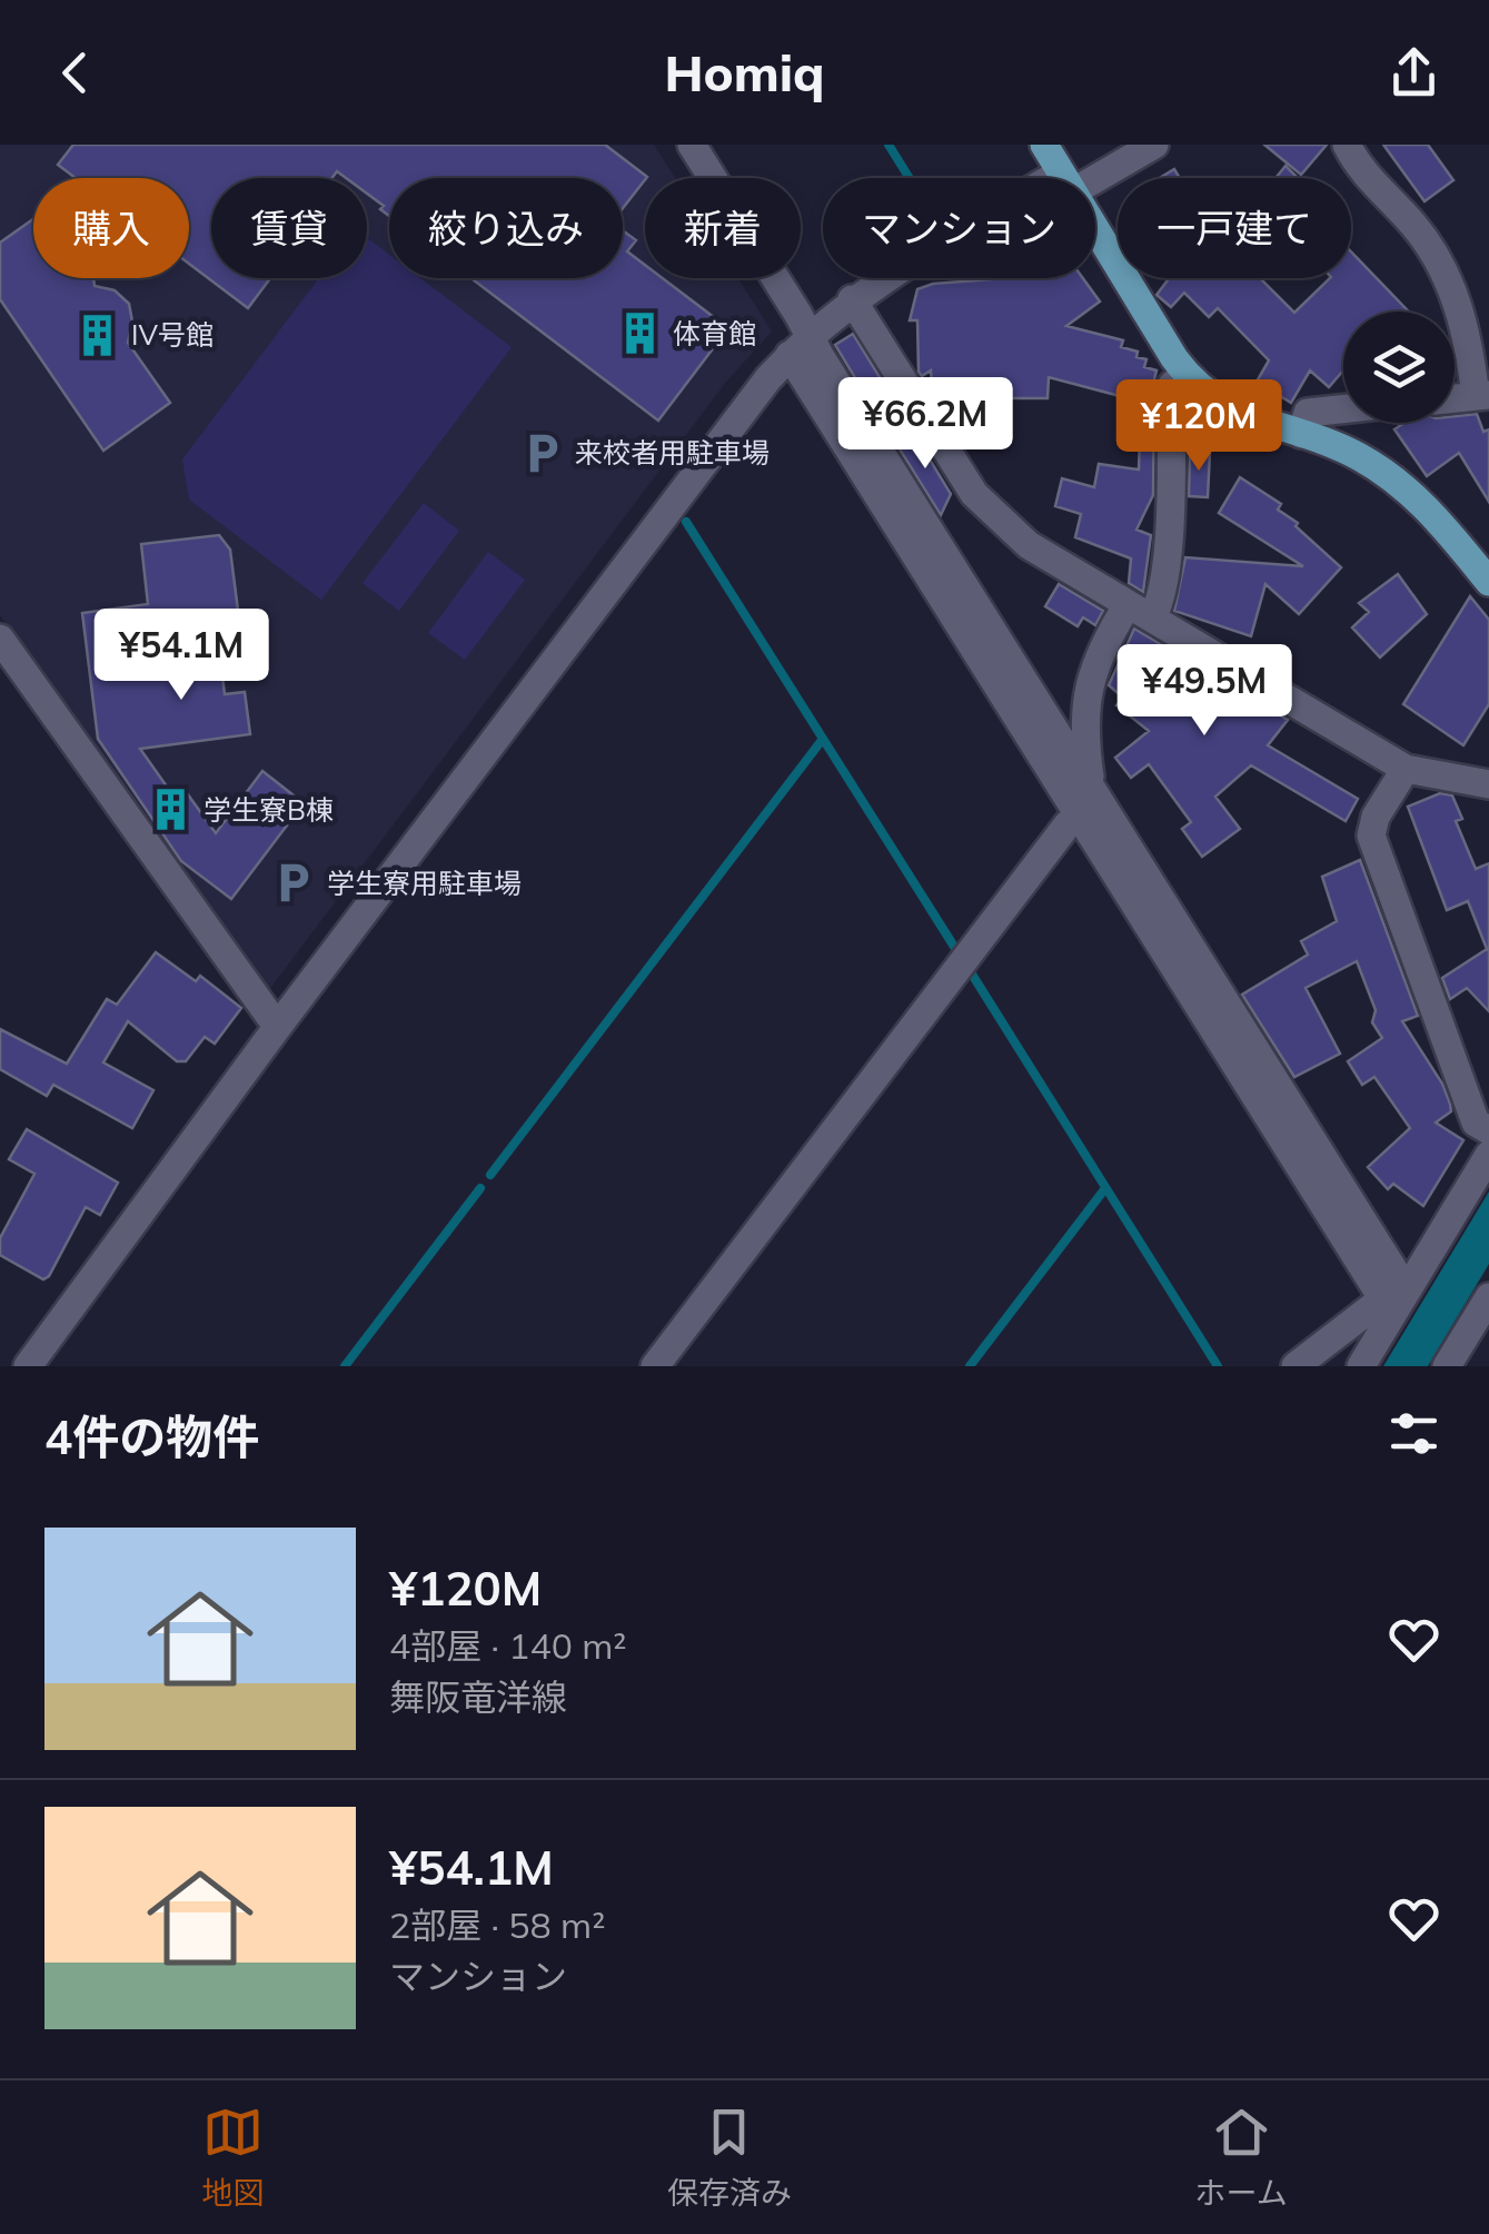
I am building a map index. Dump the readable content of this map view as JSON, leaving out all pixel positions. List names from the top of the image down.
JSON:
{
  "places": {
    "building": ["体育館", "IV号館", "学生寮B棟"],
    "parking": ["来校者用駐車場", "学生寮用駐車場"]
  },
  "page": {
    "header": "Homiq",
    "chip": [
      "購入",
      "賃貸",
      "絞り込み",
      "新着",
      "マンション",
      "一戸建て"
    ],
    "price": [
      "¥66.2M",
      "¥120M",
      "¥54.1M",
      "¥49.5M"
    ],
    "heading": "4件の物件",
    "list": [
      {
        "name": "¥120M",
        "note": "4部屋 · 140 m² · 舞阪竜洋線"
      },
      {
        "name": "¥54.1M",
        "note": "2部屋 · 58 m² · マンション"
      }
    ],
    "tabs": ["地図", "保存済み", "ホーム"]
  }
}
